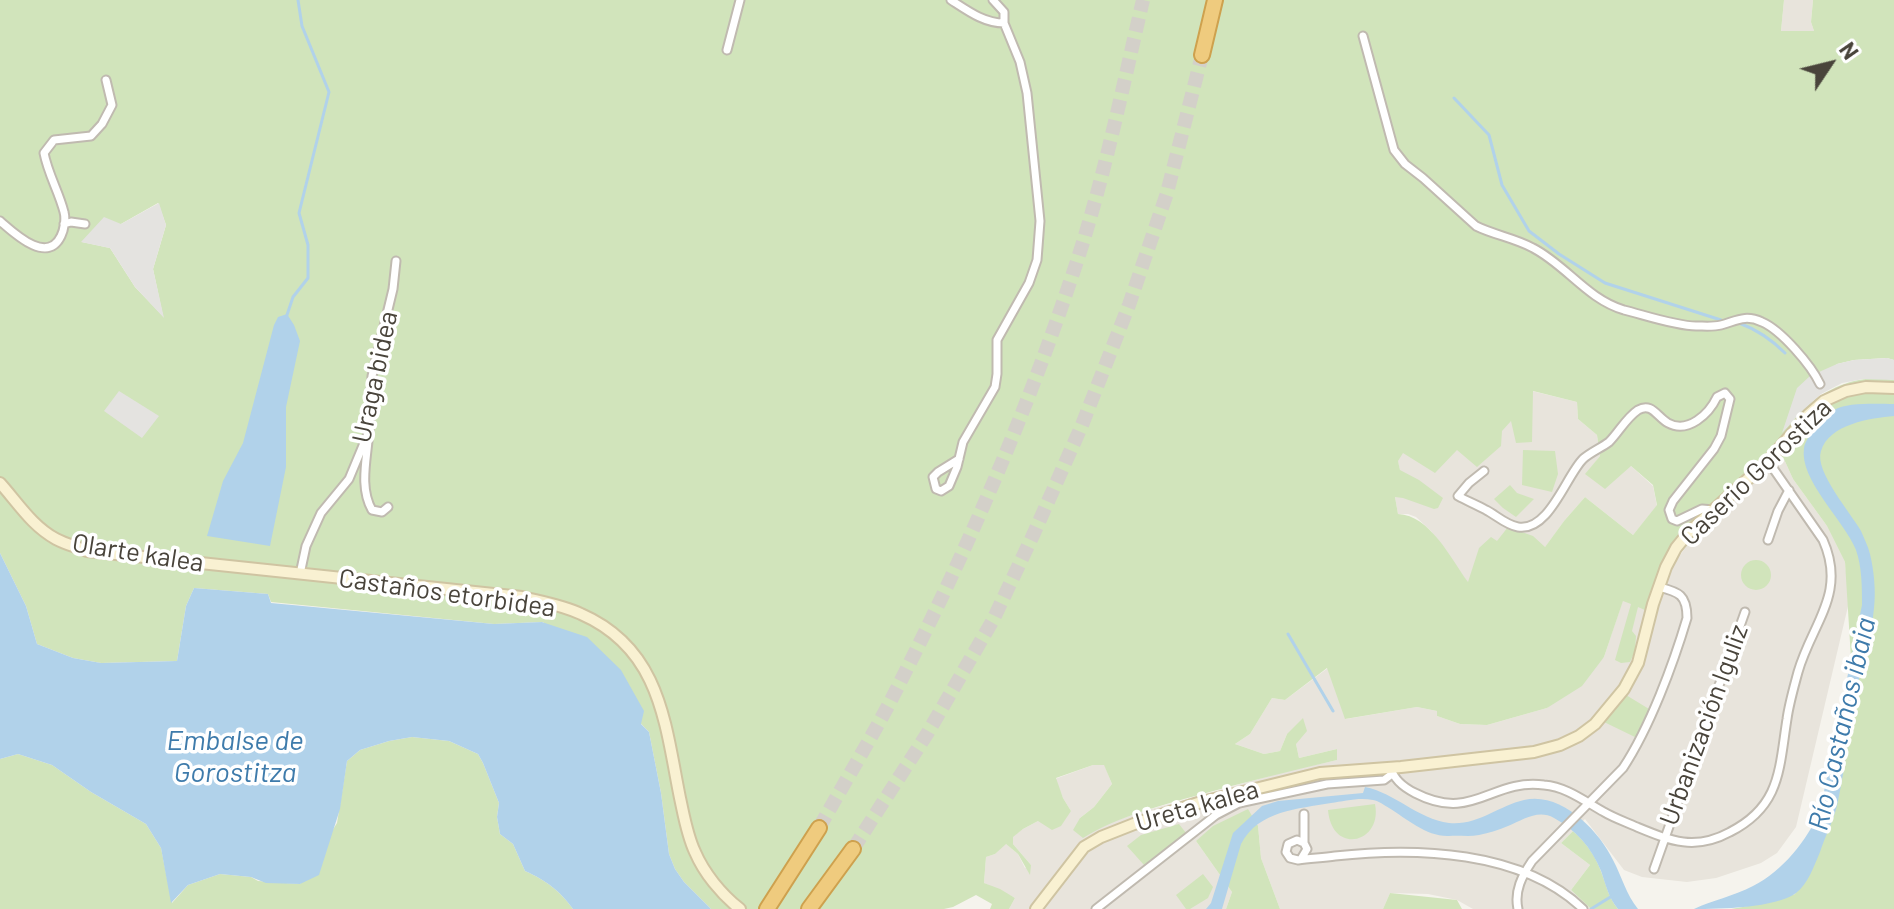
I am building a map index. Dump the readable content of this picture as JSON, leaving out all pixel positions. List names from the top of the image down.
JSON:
{
  "streets": {
    "street": [
      "Uraga bidea",
      "Caserio Gorostiza",
      "Olarte kalea",
      "Castaños etorbidea",
      "Urbanización Iguliz",
      "Ureta kalea"
    ]
  },
  "crossings": [
    ["Uraga bidea", "Olarte kalea"],
    ["Uraga bidea", "Castaños etorbidea"],
    ["Caserio Gorostiza", "Urbanización Iguliz"],
    ["Caserio Gorostiza", "Ureta kalea"],
    ["Olarte kalea", "Castaños etorbidea"]
  ],
  "water": ["Río Castaños ibaia", "Embalse de Gorostitza"],
  "north": "top right"
}
